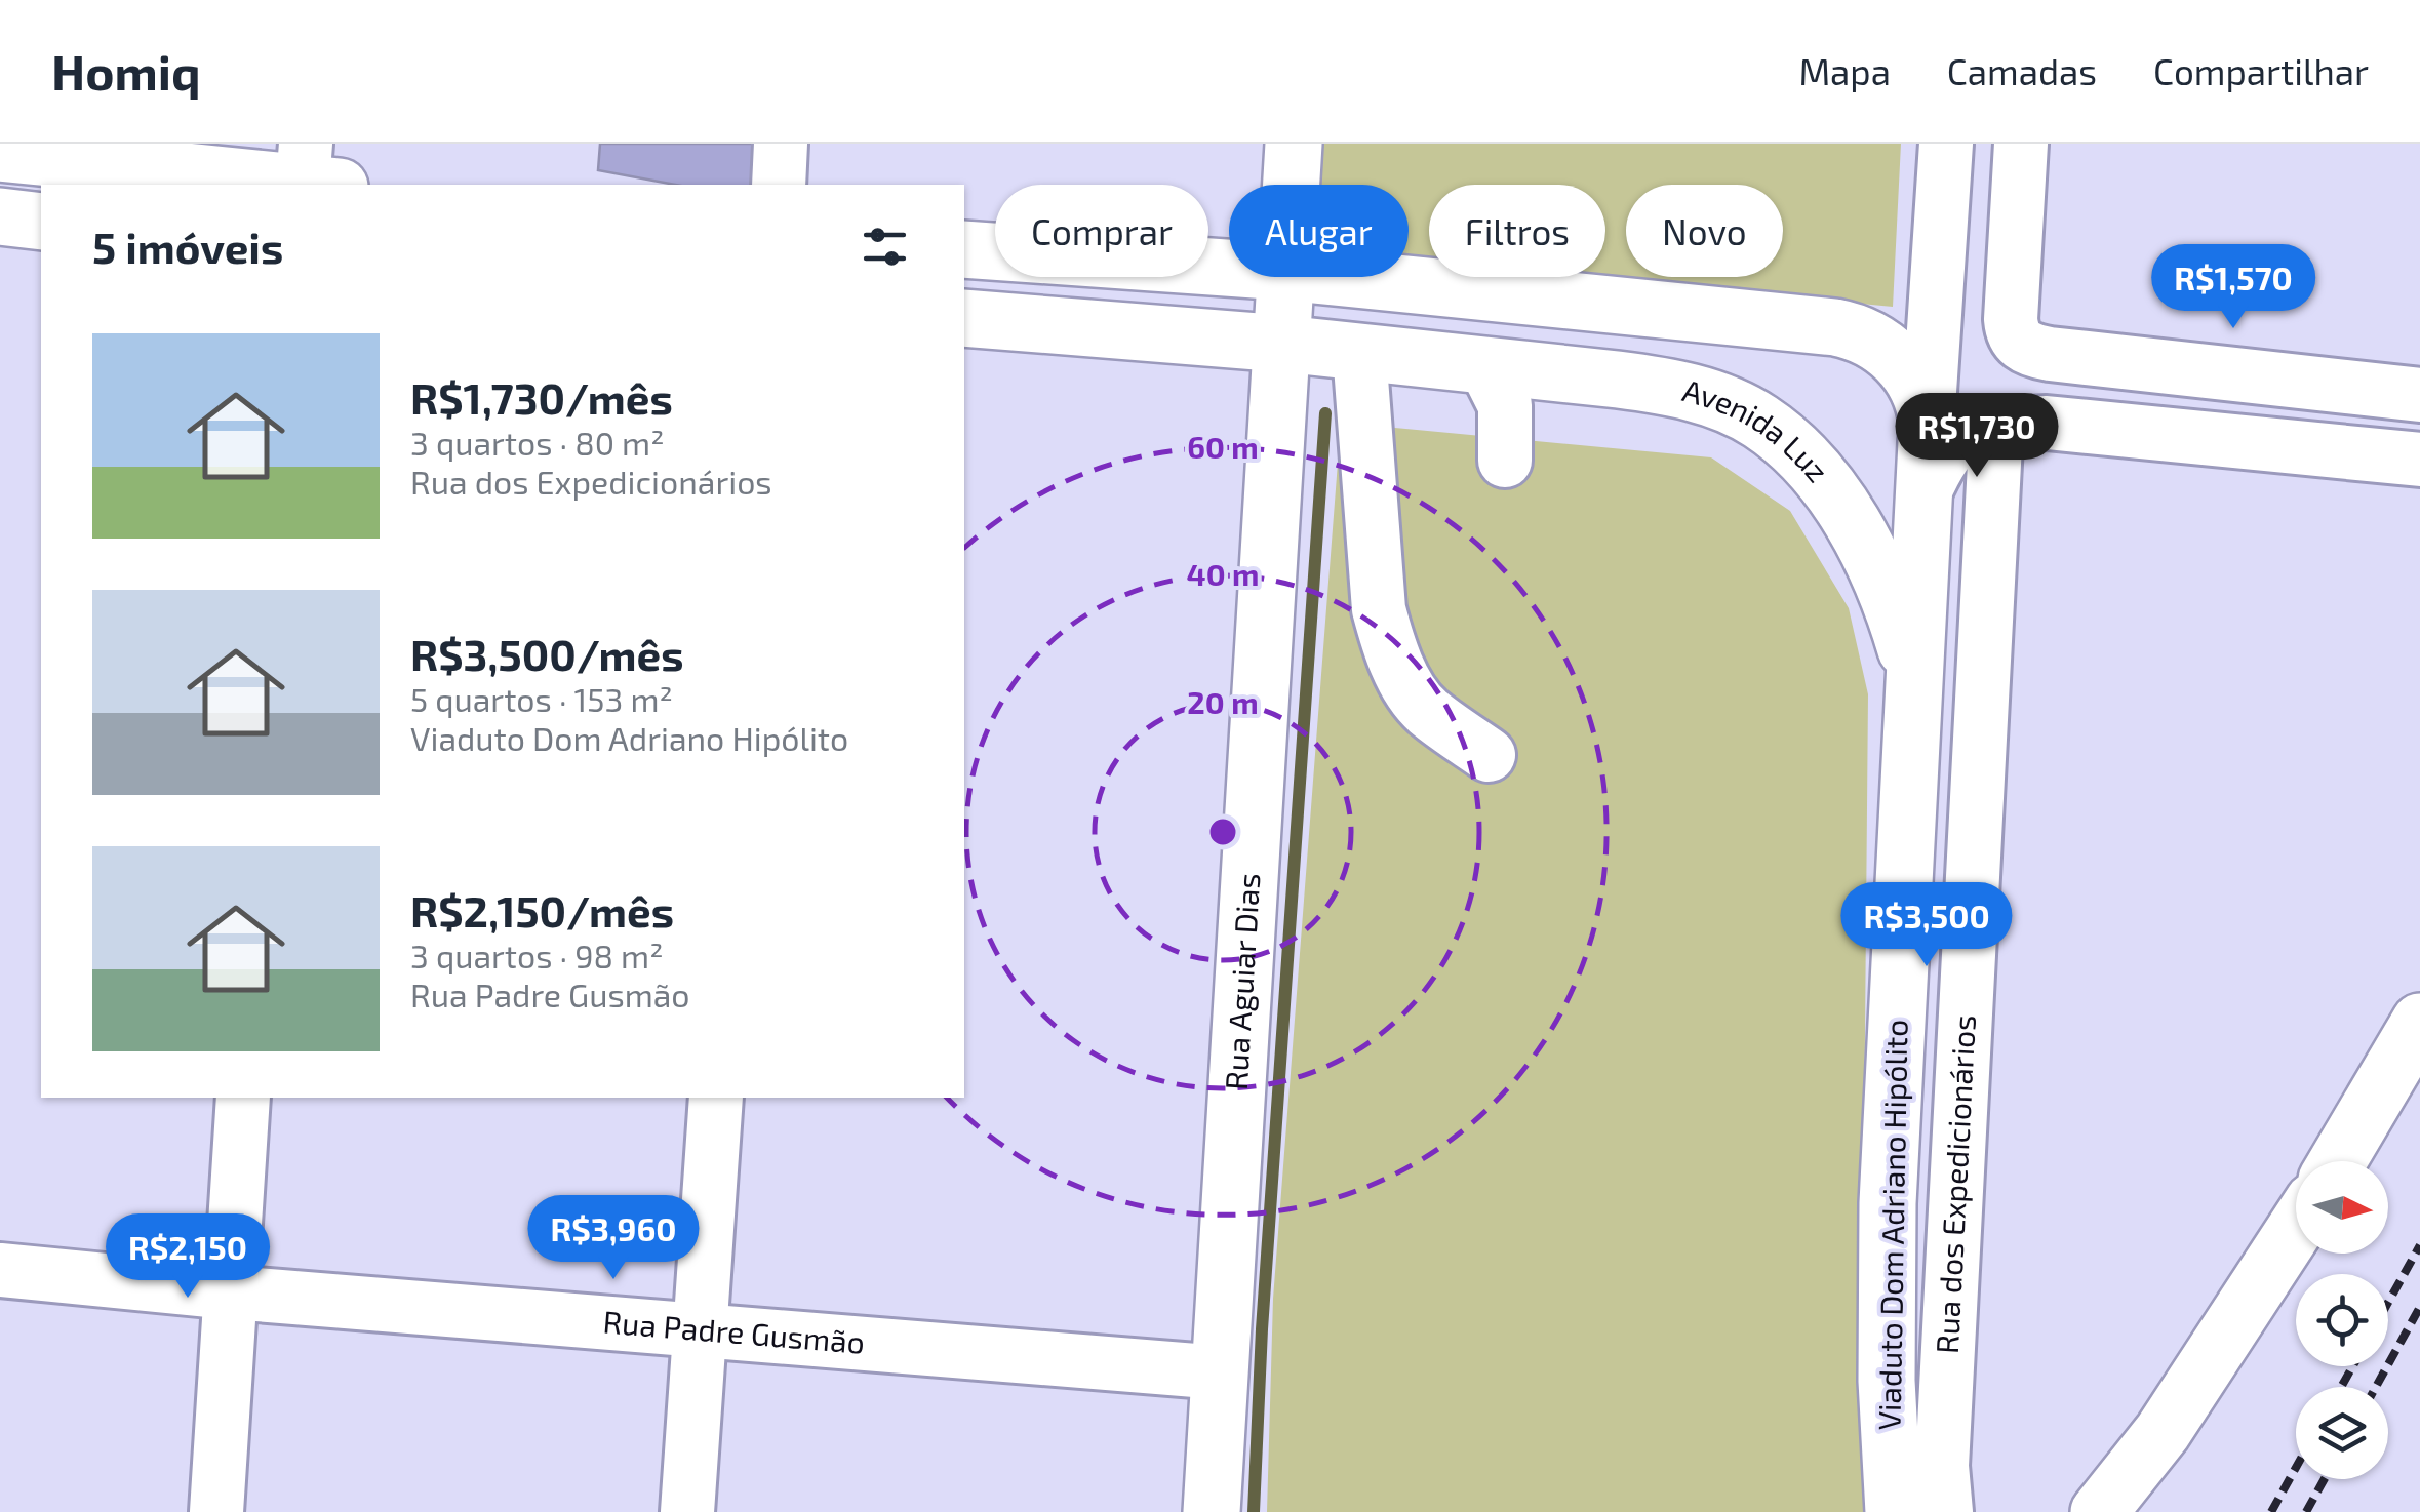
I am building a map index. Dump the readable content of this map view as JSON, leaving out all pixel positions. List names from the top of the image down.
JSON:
{
  "streets": {
    "main road": ["Avenida Luz", "Rua Aguiar Dias", "Viaduto Dom Adriano Hipólito"],
    "street": ["Rua dos Expedicionários", "Rua Padre Gusmão"]
  },
  "crossings": [
    ["Avenida Luz", "Rua Aguiar Dias"],
    ["Avenida Luz", "Viaduto Dom Adriano Hipólito"],
    ["Rua Aguiar Dias", "Rua Padre Gusmão"]
  ],
  "north": "right",
  "page": {
    "header": "Homiq",
    "nav": ["Mapa", "Camadas", "Compartilhar"],
    "chip": [
      "Comprar",
      "Alugar",
      "Filtros",
      "Novo"
    ],
    "heading": "5 imóveis",
    "price": [
      "R$1,570",
      "R$1,730",
      "R$3,500",
      "R$3,960",
      "R$2,150"
    ],
    "list": [
      {
        "name": "R$1,730/mês",
        "note": "3 quartos · 80 m² · Rua dos Expedicionários"
      },
      {
        "name": "R$3,500/mês",
        "note": "5 quartos · 153 m² · Viaduto Dom Adriano Hipólito"
      },
      {
        "name": "R$2,150/mês",
        "note": "3 quartos · 98 m² · Rua Padre Gusmão"
      }
    ]
  },
  "rings": ["60 m", "40 m", "20 m"]
}
